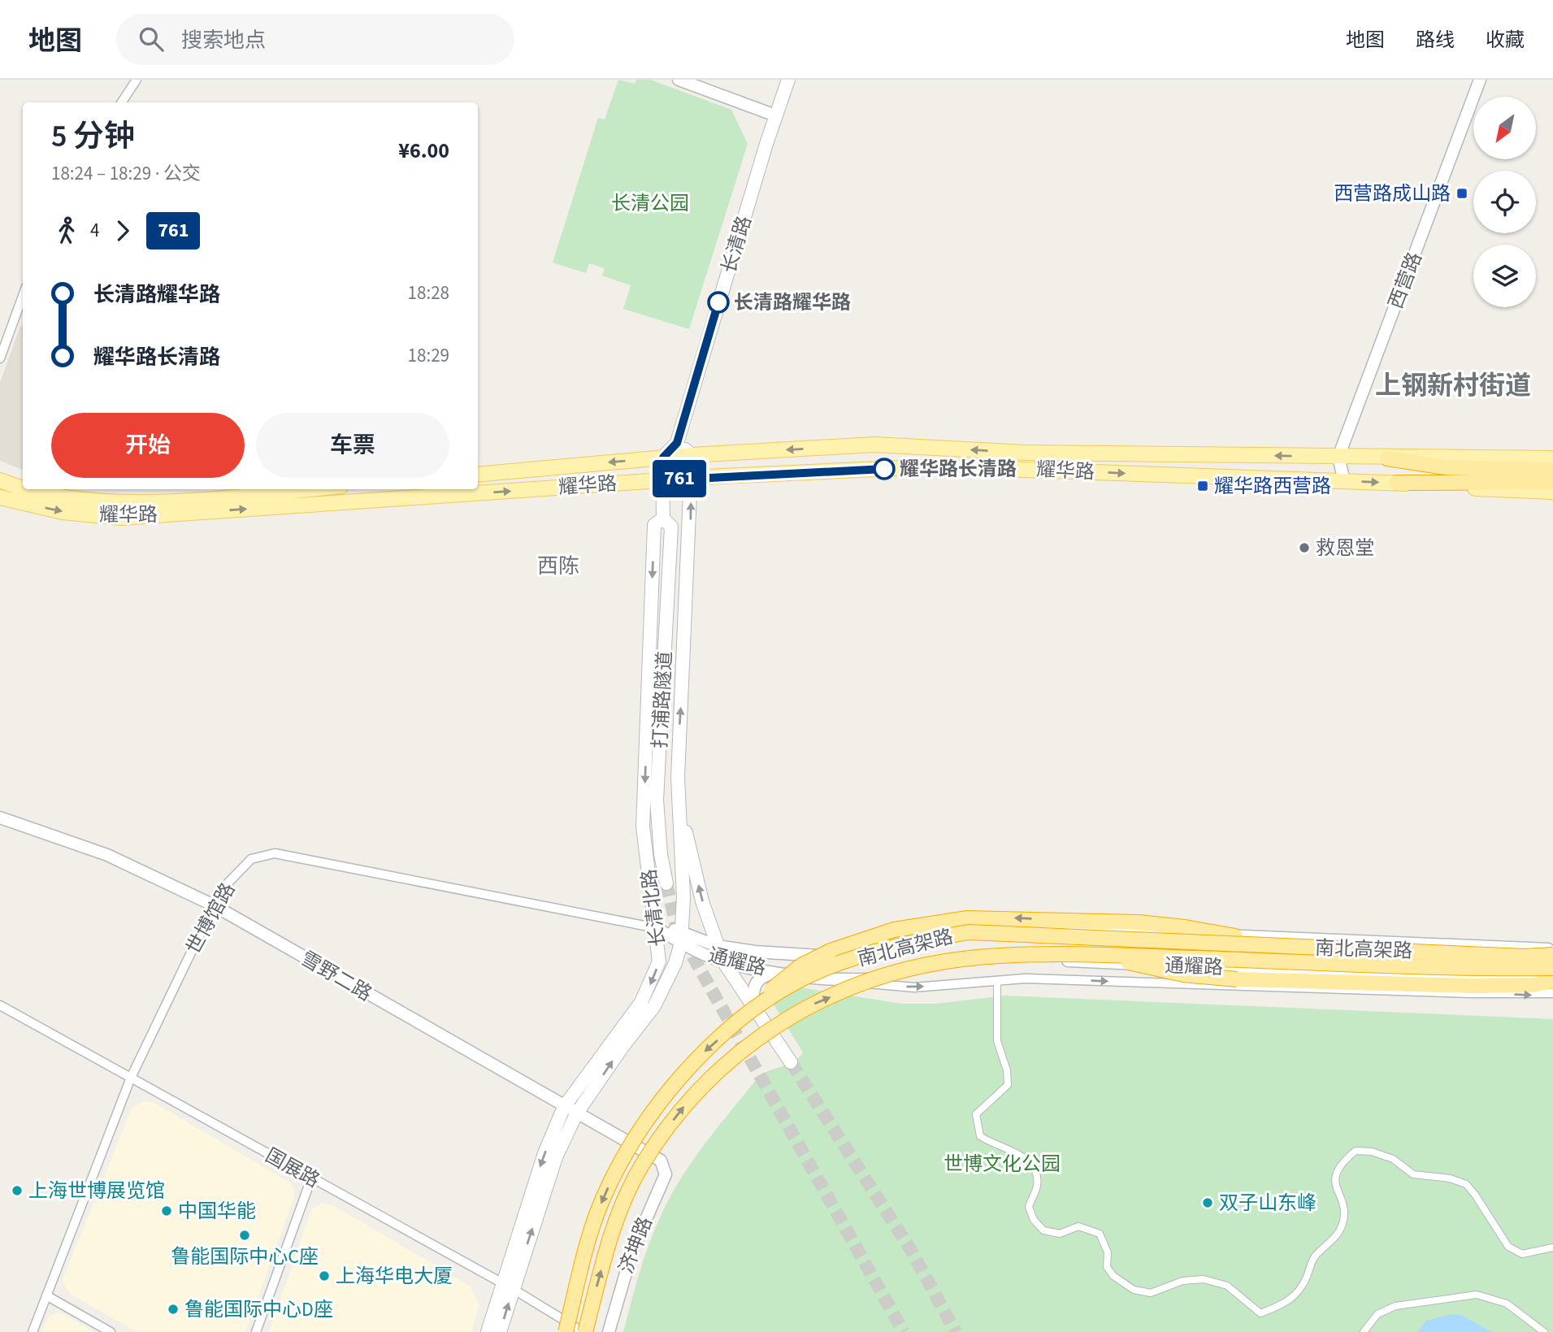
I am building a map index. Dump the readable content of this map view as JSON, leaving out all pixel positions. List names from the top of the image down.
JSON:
{
  "streets": {
    "highway": ["南北高架路"],
    "main road": [
      "长清路",
      "耀华路",
      "打浦路隧道",
      "长清北路"
    ],
    "street": [
      "西营路",
      "世博馆路",
      "通耀路",
      "雪野二路",
      "国展路",
      "济坤路"
    ]
  },
  "crossings": [
    ["长清路", "耀华路"],
    ["西营路", "耀华路"],
    ["耀华路", "长清北路"],
    ["打浦路隧道", "长清北路"],
    ["长清北路", "世博馆路"],
    ["长清北路", "通耀路"],
    ["长清北路", "雪野二路"],
    ["长清北路", "国展路"],
    ["世博馆路", "通耀路"],
    ["世博馆路", "雪野二路"],
    ["世博馆路", "国展路"],
    ["南北高架路", "国展路"],
    ["雪野二路", "济坤路"]
  ],
  "districts": ["上钢新村街道", "西陈"],
  "parks": ["长清公园", "世博文化公园"],
  "places": {
    "transit": ["西营路成山路", "耀华路西营路"],
    "other": [
      "长清路耀华路",
      "耀华路长清路",
      "救恩堂",
      "上海世博展览馆",
      "双子山东峰",
      "中国华能",
      "鲁能国际中心C座",
      "上海华电大厦",
      "鲁能国际中心D座"
    ]
  },
  "lines": ["bus line 761"],
  "north": "bottom left",
  "page": {
    "header": "地图",
    "search": "搜索地点",
    "nav": ["地图", "路线", "收藏"],
    "on_map": "761",
    "heading": ["5 分钟", "18:24 – 18:29 · 公交", "¥6.00"],
    "legs": ["4", "761"],
    "list": [
      {
        "name": "长清路耀华路",
        "value": "18:28"
      },
      {
        "name": "耀华路长清路",
        "value": "18:29"
      }
    ],
    "buttons": ["开始", "车票"]
  }
}
